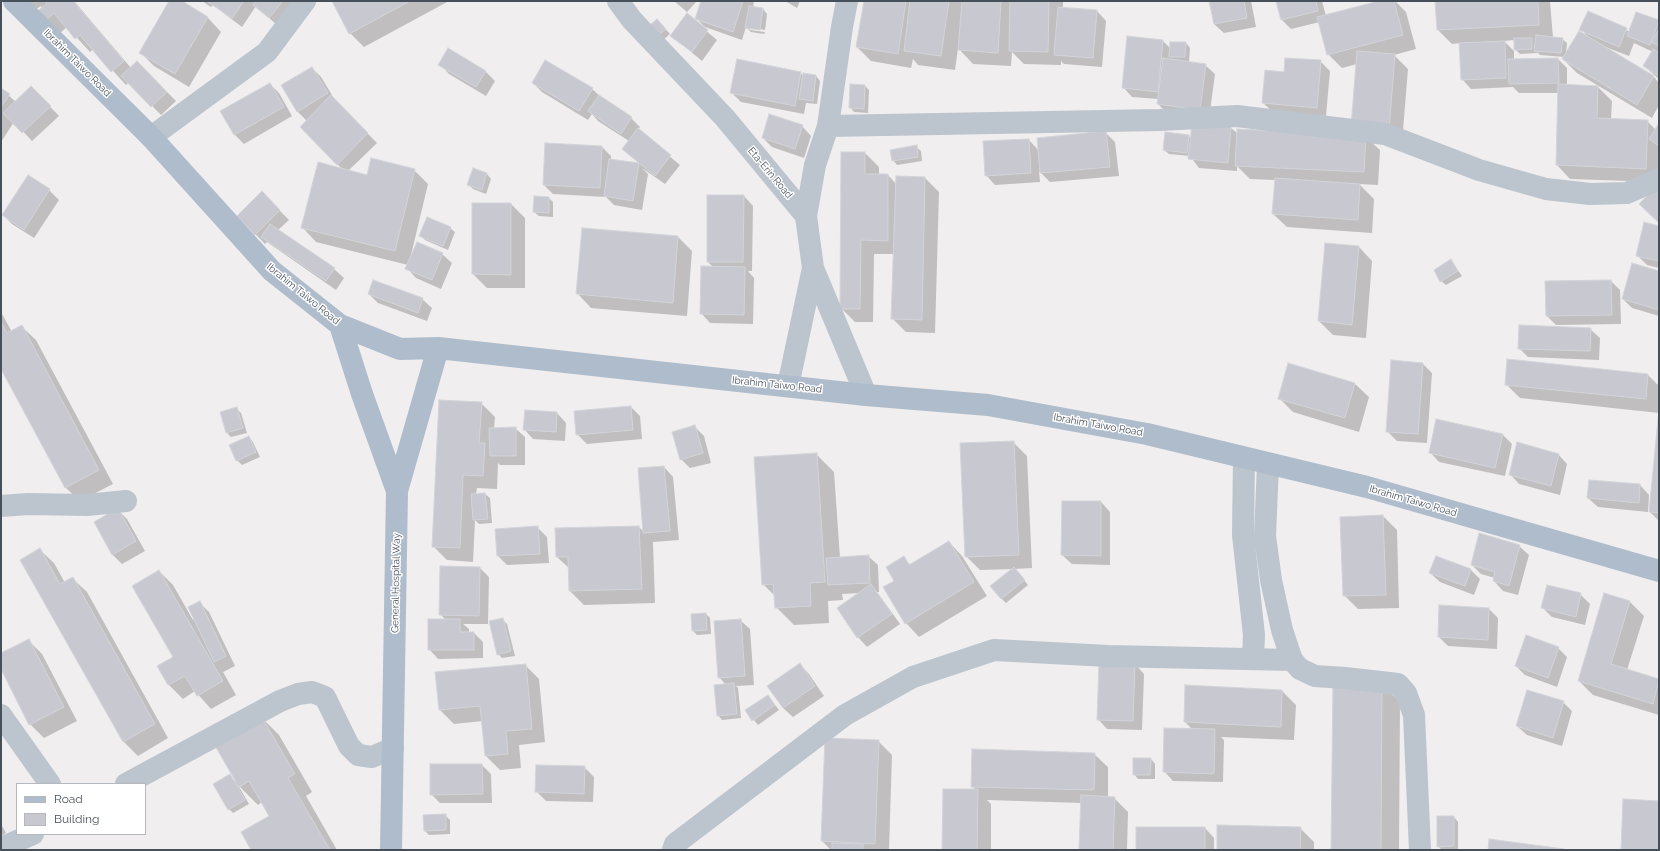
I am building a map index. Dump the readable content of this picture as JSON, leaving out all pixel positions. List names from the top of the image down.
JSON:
{
  "streets": {
    "main road": ["Ibrahim Taiwo Road", "General Hospital Way"],
    "street": ["Eta-Erin Road"]
  },
  "crossings": [
    ["Ibrahim Taiwo Road", "General Hospital Way"]
  ],
  "legend": ["Road", "Building"]
}
